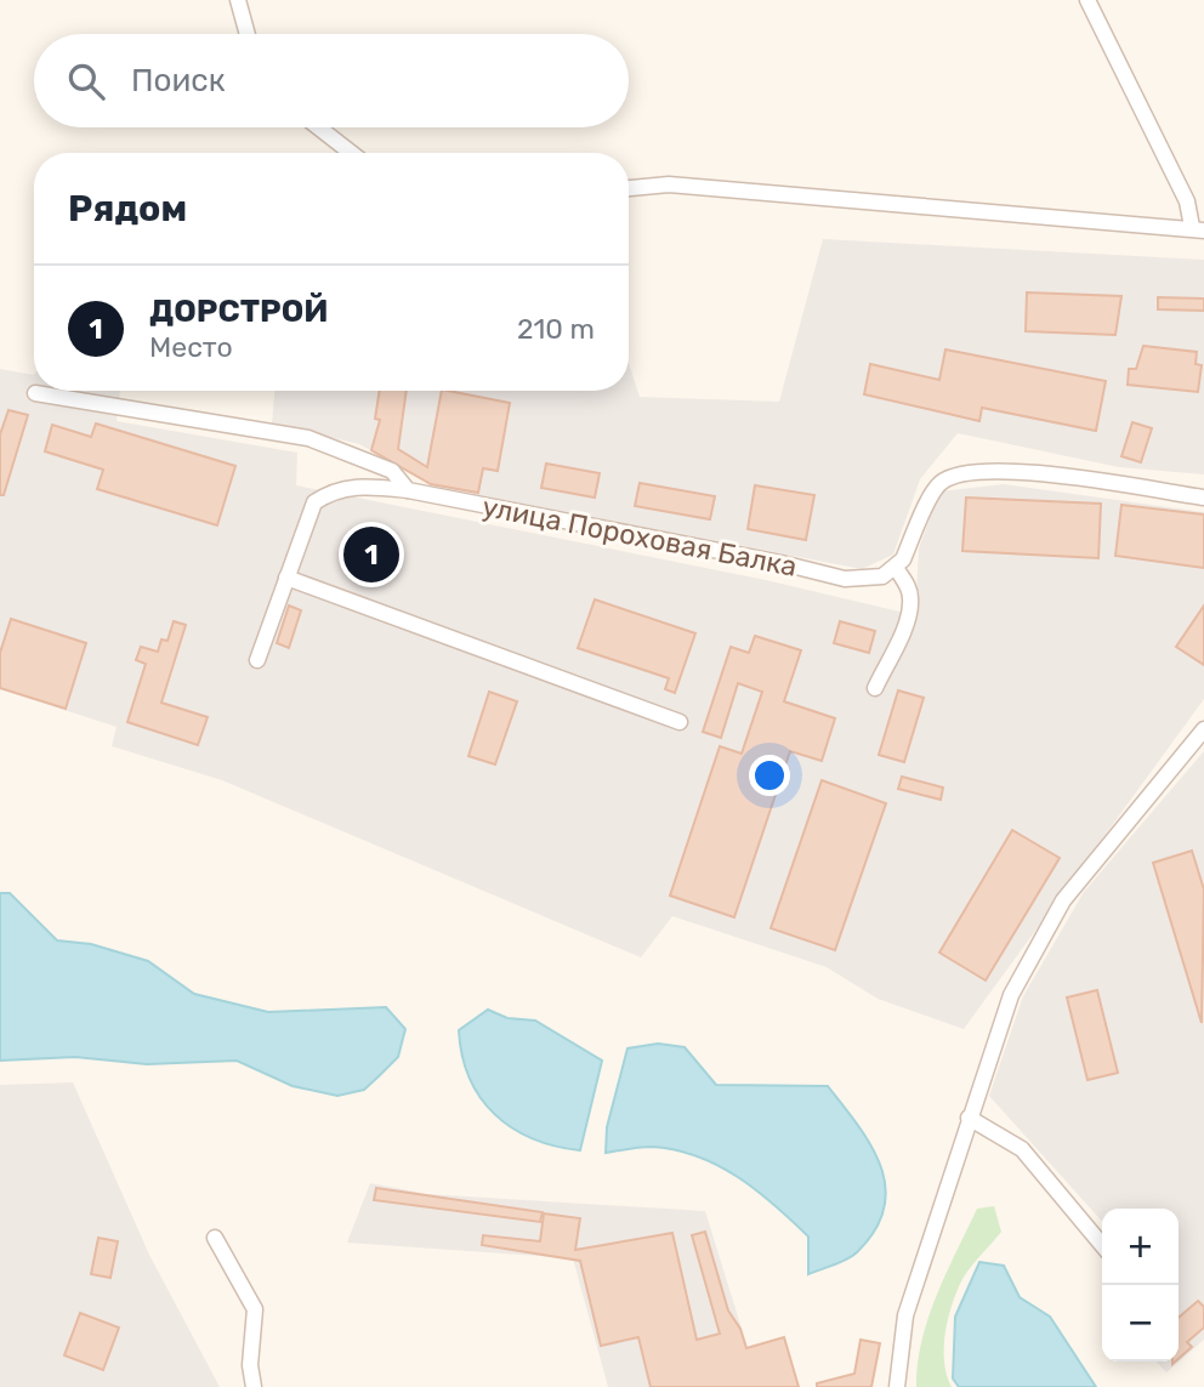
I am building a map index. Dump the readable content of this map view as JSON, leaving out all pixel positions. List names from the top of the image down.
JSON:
{
  "streets": {
    "street": ["улица Пороховая Балка"]
  },
  "page": {
    "search": "Поиск",
    "heading": "Рядом",
    "list": [
      {
        "mark": "1",
        "name": "ДОРСТРОЙ",
        "note": "Место",
        "value": "210 m"
      }
    ],
    "pins": "1",
    "map_buttons": ["+", "−"]
  }
}
